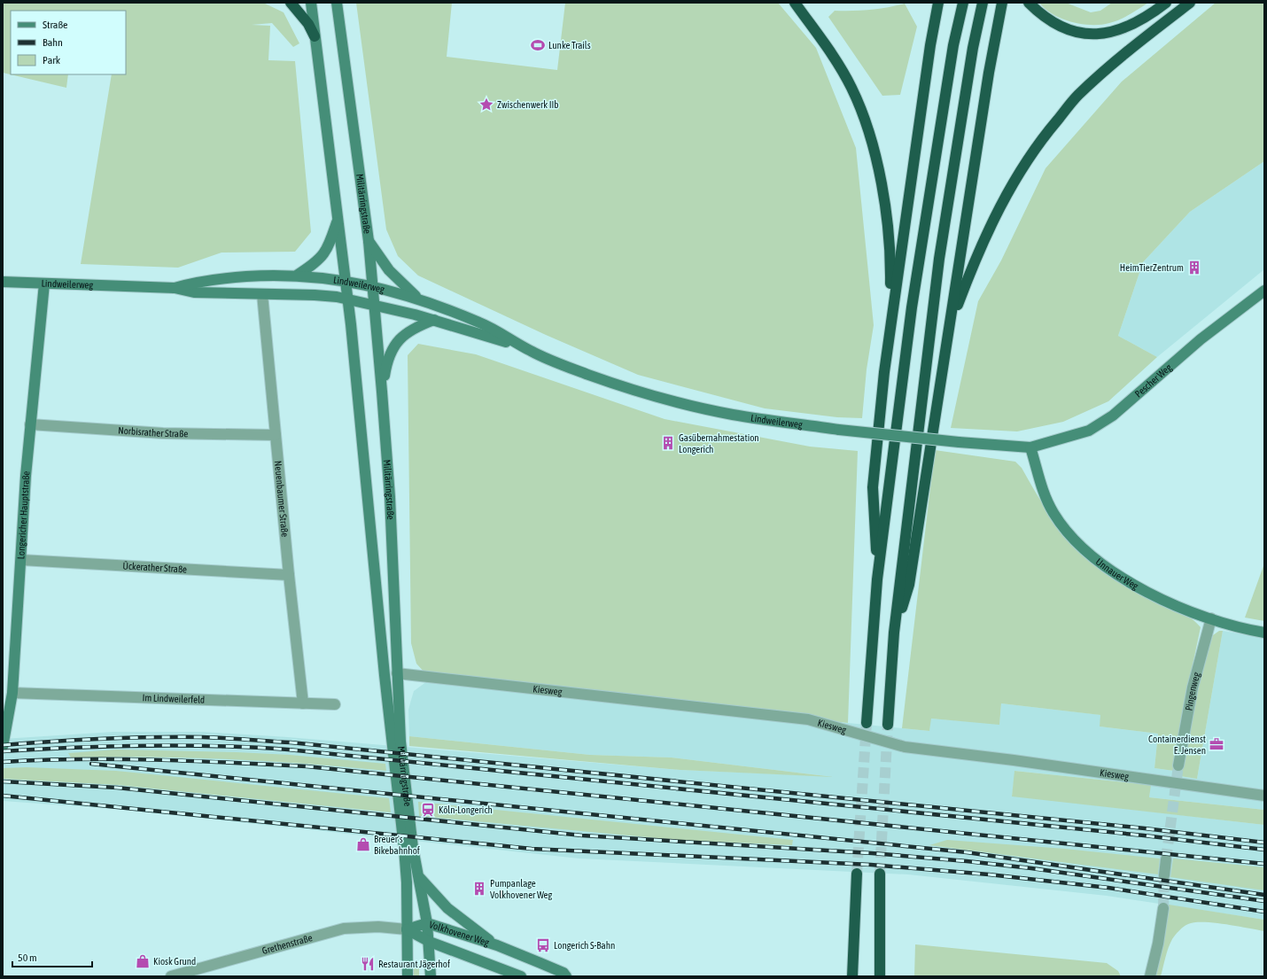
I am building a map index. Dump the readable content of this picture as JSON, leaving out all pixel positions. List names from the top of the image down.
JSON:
{
  "streets": {
    "street": [
      "Militärringstraße",
      "Lindweilerweg",
      "Pescher Weg",
      "Norbisrather Straße",
      "Neuenbaumer Straße",
      "Longericher Hauptstraße",
      "Ückerather Straße",
      "Unnauer Weg",
      "Kiesweg",
      "Pingenweg",
      "Im Lindweilerfeld",
      "Volkhovener Weg",
      "Grethenstraße"
    ]
  },
  "crossings": [
    ["Militärringstraße", "Lindweilerweg"],
    ["Militärringstraße", "Kiesweg"],
    ["Militärringstraße", "Volkhovener Weg"],
    ["Militärringstraße", "Grethenstraße"],
    ["Lindweilerweg", "Pescher Weg"],
    ["Lindweilerweg", "Neuenbaumer Straße"],
    ["Lindweilerweg", "Longericher Hauptstraße"],
    ["Lindweilerweg", "Unnauer Weg"],
    ["Pescher Weg", "Unnauer Weg"],
    ["Norbisrather Straße", "Neuenbaumer Straße"],
    ["Norbisrather Straße", "Longericher Hauptstraße"],
    ["Neuenbaumer Straße", "Ückerather Straße"],
    ["Neuenbaumer Straße", "Im Lindweilerfeld"],
    ["Longericher Hauptstraße", "Ückerather Straße"],
    ["Longericher Hauptstraße", "Im Lindweilerfeld"],
    ["Unnauer Weg", "Pingenweg"],
    ["Volkhovener Weg", "Grethenstraße"]
  ],
  "places": {
    "sports": ["Lunke Trails"],
    "place": ["Zwischenwerk IIb"],
    "building": ["HeimTierZentrum", "Gasübernahmestation Longerich", "Pumpanlage Volkhovener Weg"],
    "office": ["Containerdienst E. Jensen"],
    "station": ["Köln-Longerich"],
    "shop": ["Breuer's Bikebahnhof", "Kiosk Grund"],
    "bus stop": ["Longerich S-Bahn"],
    "restaurant": ["Restaurant Jägerhof"]
  },
  "legend": ["Straße", "Bahn", "Park"],
  "scale_bar": "50 m"
}
